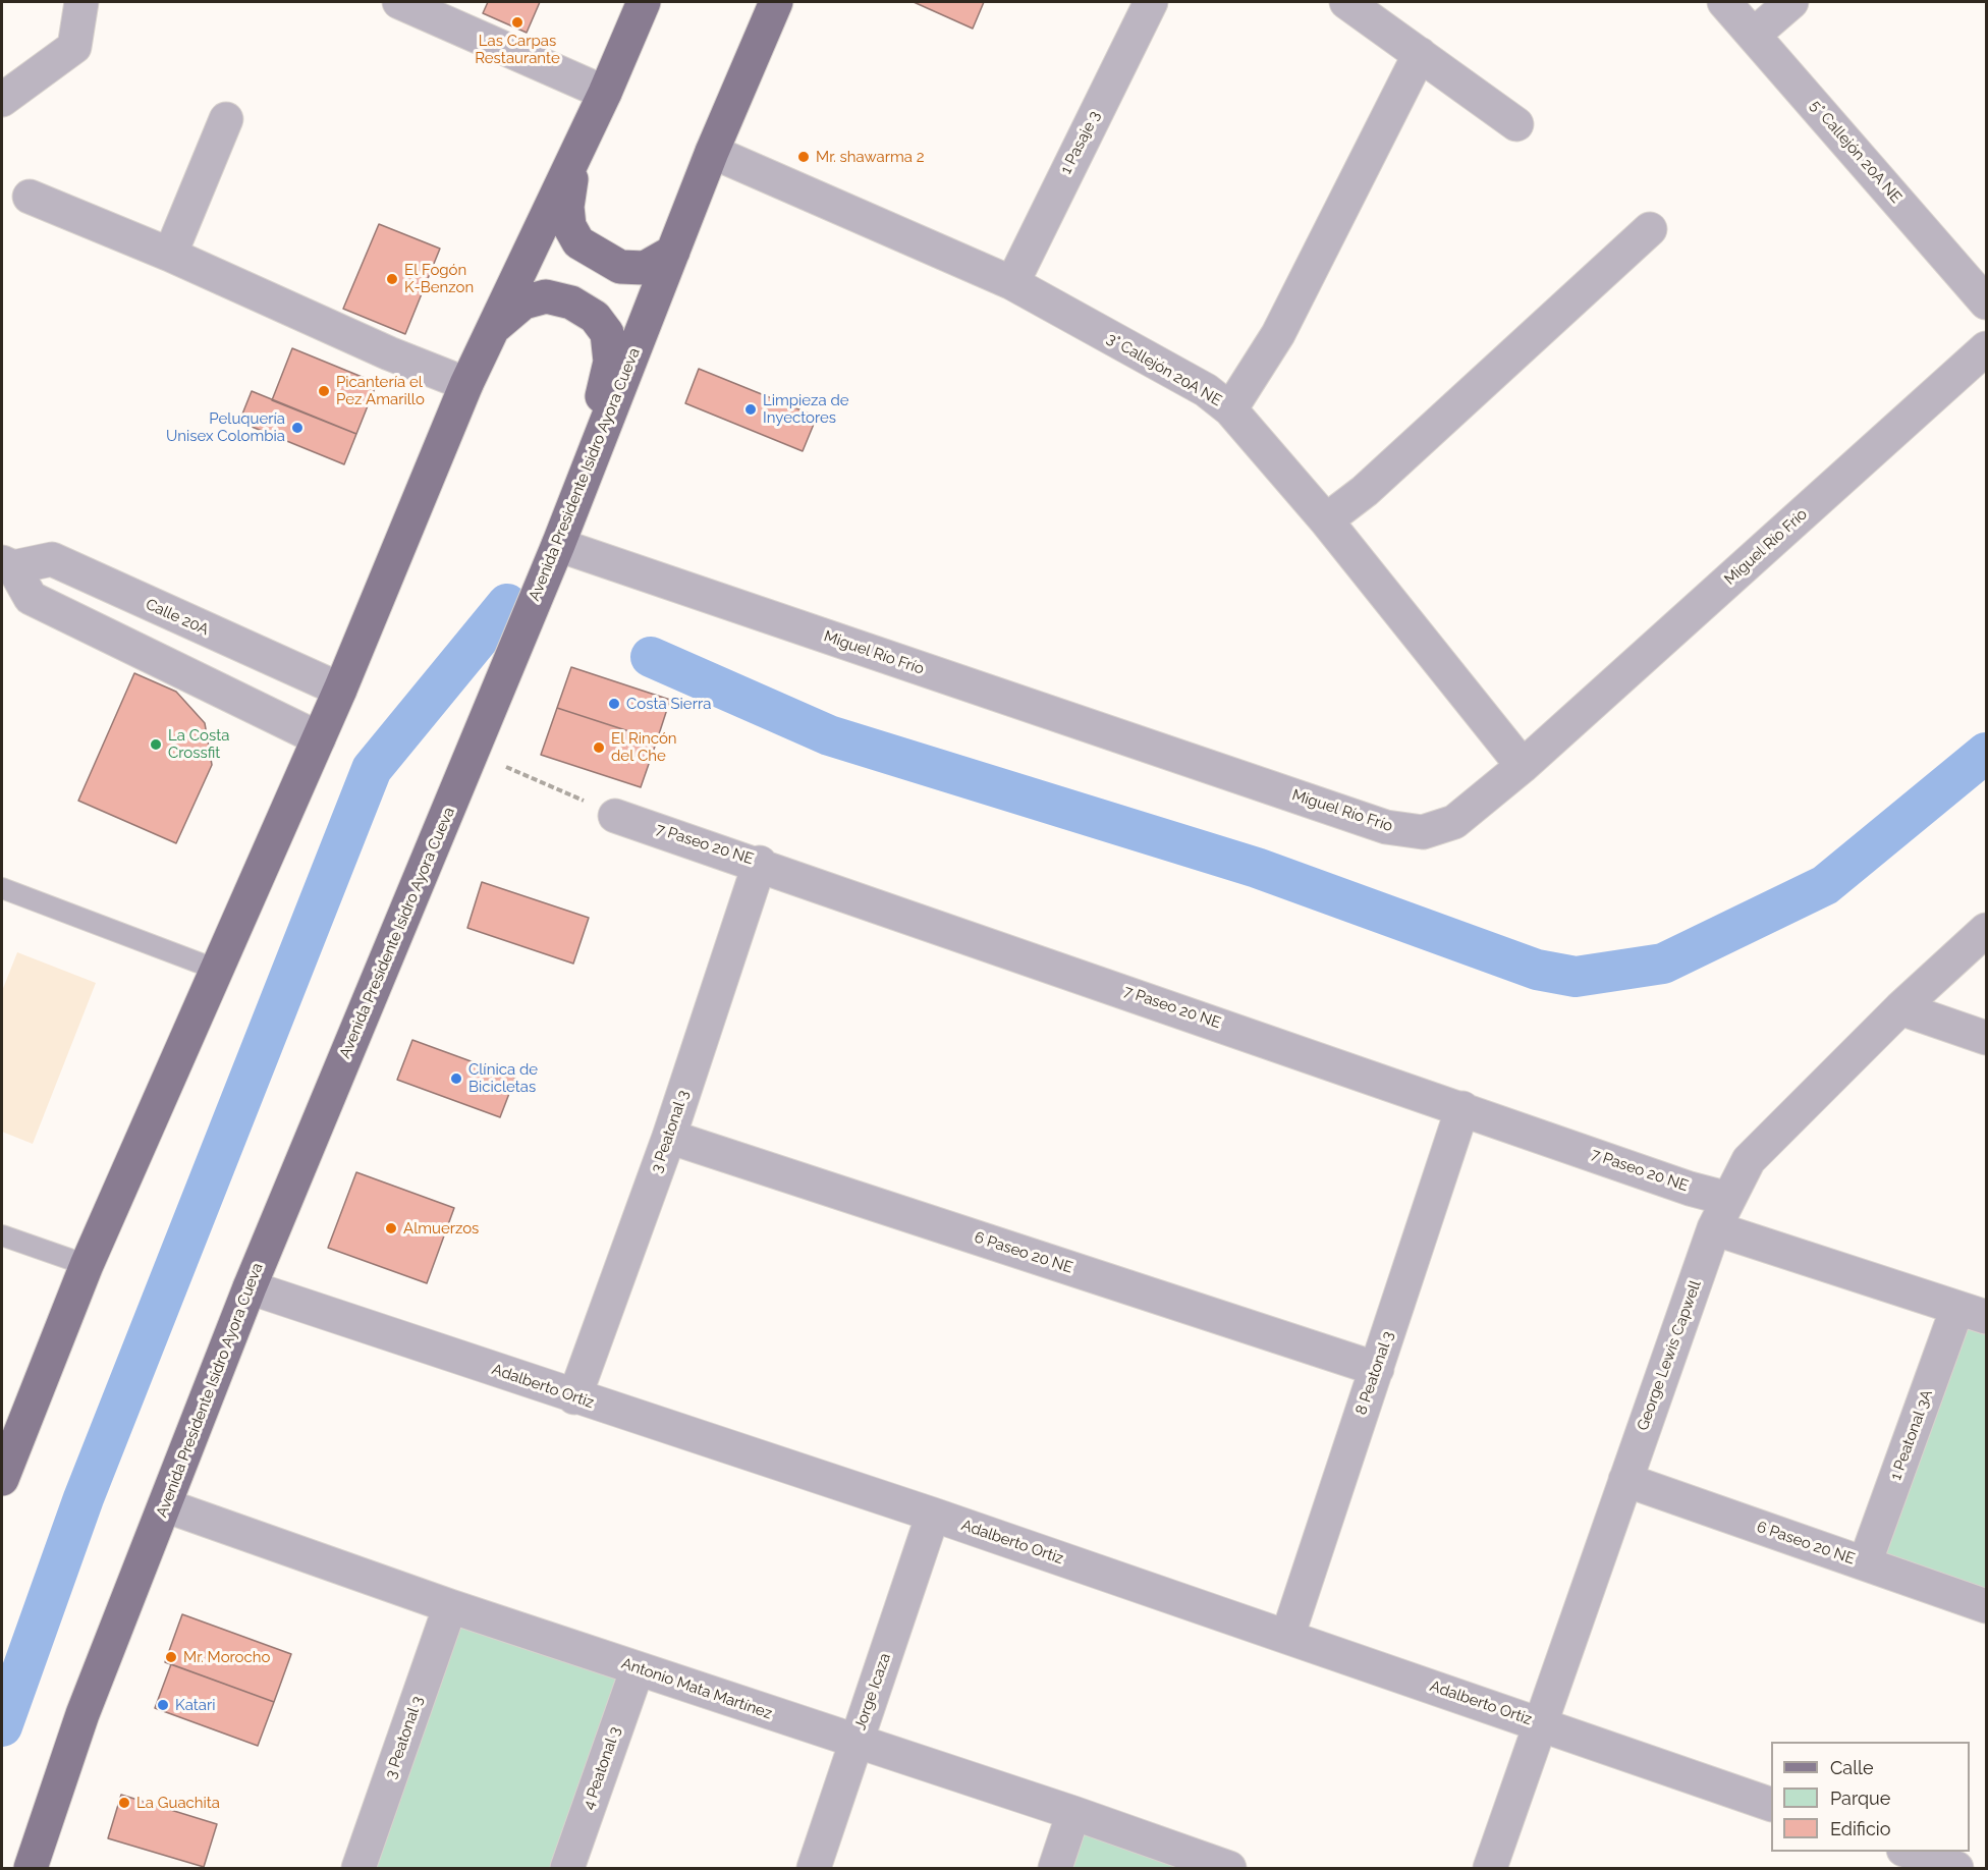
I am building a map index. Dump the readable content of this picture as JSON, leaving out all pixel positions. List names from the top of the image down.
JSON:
{
  "streets": {
    "main road": ["Avenida Presidente Isidro Ayora Cueva"],
    "street": [
      "1 Pasaje 3",
      "5° Callejón 20A NE",
      "3° Callejón 20A NE",
      "Miguel Río Frío",
      "Calle 20A",
      "7 Paseo 20 NE",
      "3 Peatonal 3",
      "6 Paseo 20 NE",
      "George Lewis Capwell",
      "8 Peatonal 3",
      "Adalberto Ortiz",
      "1 Peatonal 3A",
      "Antonio Mata Martínez",
      "Jorge Icaza",
      "4 Peatonal 3"
    ]
  },
  "crossings": [
    ["1 Pasaje 3", "3° Callejón 20A NE"],
    ["3° Callejón 20A NE", "Avenida Presidente Isidro Ayora Cueva"],
    ["3° Callejón 20A NE", "Miguel Río Frío"],
    ["Avenida Presidente Isidro Ayora Cueva", "Miguel Río Frío"],
    ["Avenida Presidente Isidro Ayora Cueva", "Adalberto Ortiz"],
    ["Avenida Presidente Isidro Ayora Cueva", "Antonio Mata Martínez"],
    ["7 Paseo 20 NE", "3 Peatonal 3"],
    ["7 Paseo 20 NE", "George Lewis Capwell"],
    ["7 Paseo 20 NE", "8 Peatonal 3"],
    ["3 Peatonal 3", "6 Paseo 20 NE"],
    ["3 Peatonal 3", "Adalberto Ortiz"],
    ["3 Peatonal 3", "Antonio Mata Martínez"],
    ["6 Paseo 20 NE", "George Lewis Capwell"],
    ["6 Paseo 20 NE", "8 Peatonal 3"],
    ["6 Paseo 20 NE", "1 Peatonal 3A"],
    ["George Lewis Capwell", "Adalberto Ortiz"],
    ["8 Peatonal 3", "Adalberto Ortiz"],
    ["Adalberto Ortiz", "Jorge Icaza"],
    ["Antonio Mata Martínez", "Jorge Icaza"],
    ["Antonio Mata Martínez", "4 Peatonal 3"]
  ],
  "places": [
    "Las Carpas Restaurante",
    "Mr. shawarma 2",
    "El Fogón K-Benzon",
    "Picantería el Pez Amarillo",
    "Limpieza de Inyectores",
    "Peluquería Unisex Colombia",
    "Costa Sierra",
    "La Costa Crossfit",
    "El Rincón del Che",
    "Clínica de Bicicletas",
    "Almuerzos",
    "Mr. Morocho",
    "Katari",
    "La Guachita"
  ],
  "legend": ["Calle", "Parque", "Edificio"]
}
